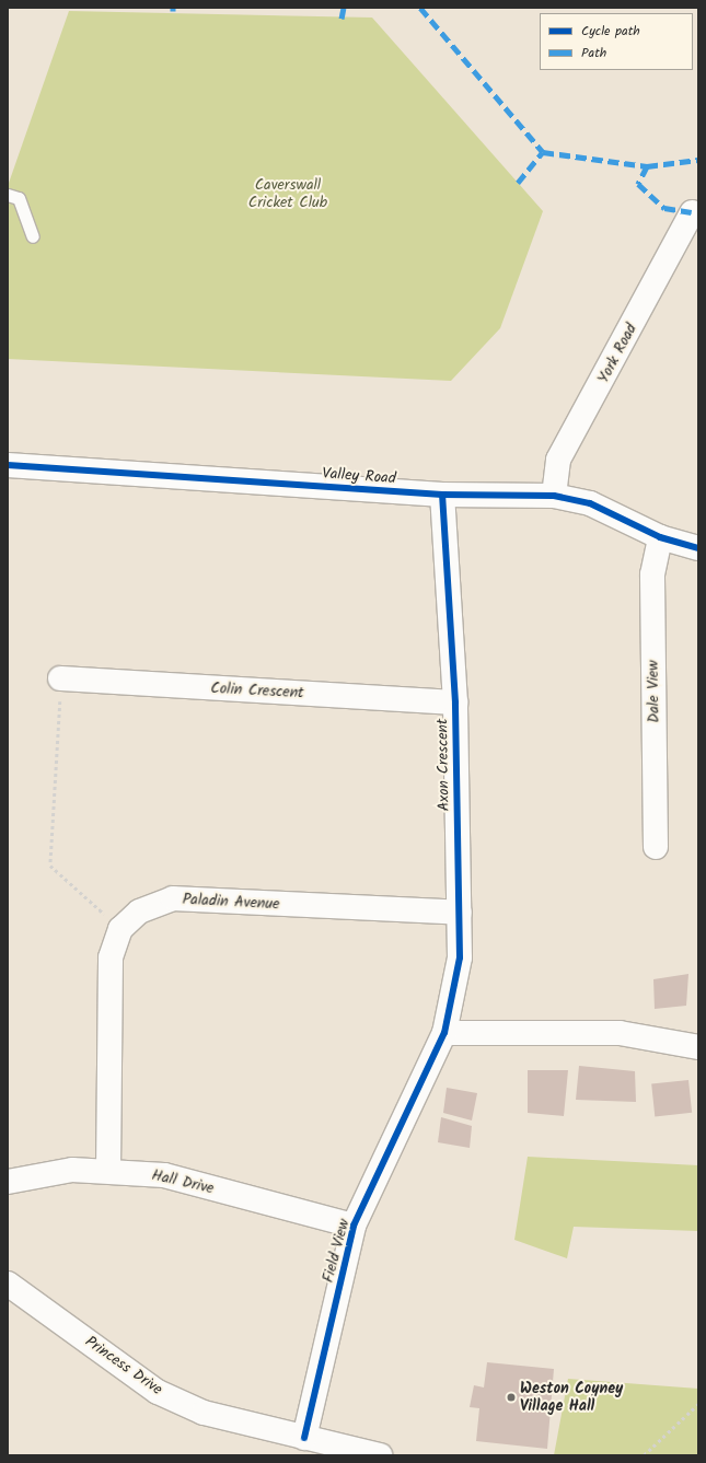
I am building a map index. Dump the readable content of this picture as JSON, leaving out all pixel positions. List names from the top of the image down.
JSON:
{
  "streets": {
    "street": [
      "York Road",
      "Valley Road",
      "Colin Crescent",
      "Dale View",
      "Axon Crescent",
      "Paladin Avenue",
      "Hall Drive",
      "Field View",
      "Princess Drive"
    ]
  },
  "crossings": [
    ["York Road", "Valley Road"],
    ["Valley Road", "Dale View"],
    ["Valley Road", "Axon Crescent"],
    ["Colin Crescent", "Axon Crescent"],
    ["Axon Crescent", "Paladin Avenue"],
    ["Axon Crescent", "Field View"],
    ["Paladin Avenue", "Hall Drive"],
    ["Hall Drive", "Field View"],
    ["Field View", "Princess Drive"]
  ],
  "parks": ["Caverswall Cricket Club"],
  "places": ["Weston Coyney Village Hall"],
  "legend": ["Cycle path", "Path"]
}
